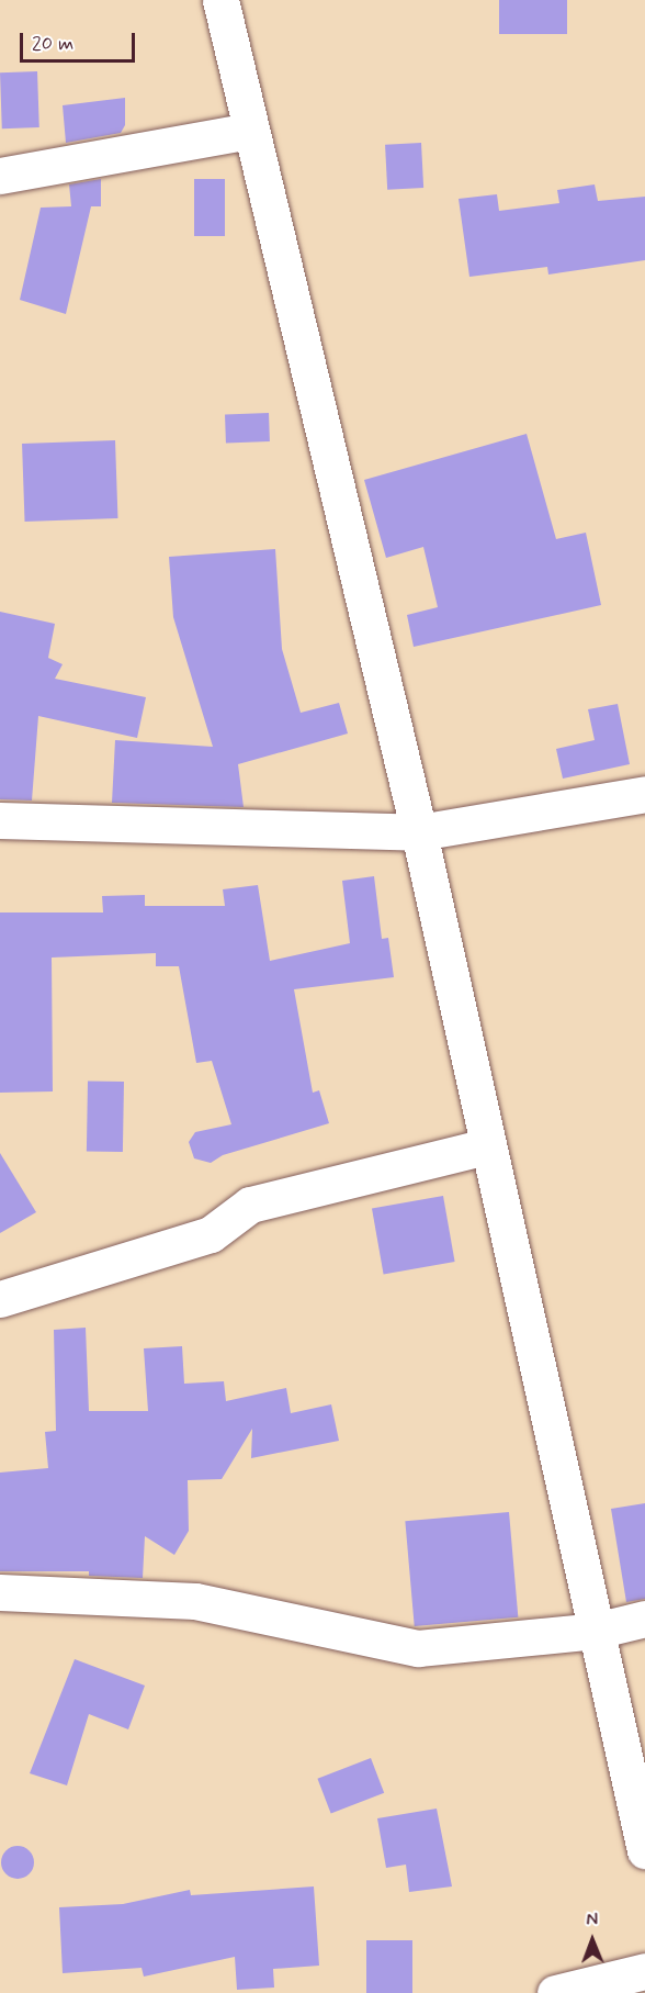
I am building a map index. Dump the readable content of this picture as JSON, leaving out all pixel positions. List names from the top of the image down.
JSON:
{
  "scale_bar": "20 m",
  "north": "top"
}
